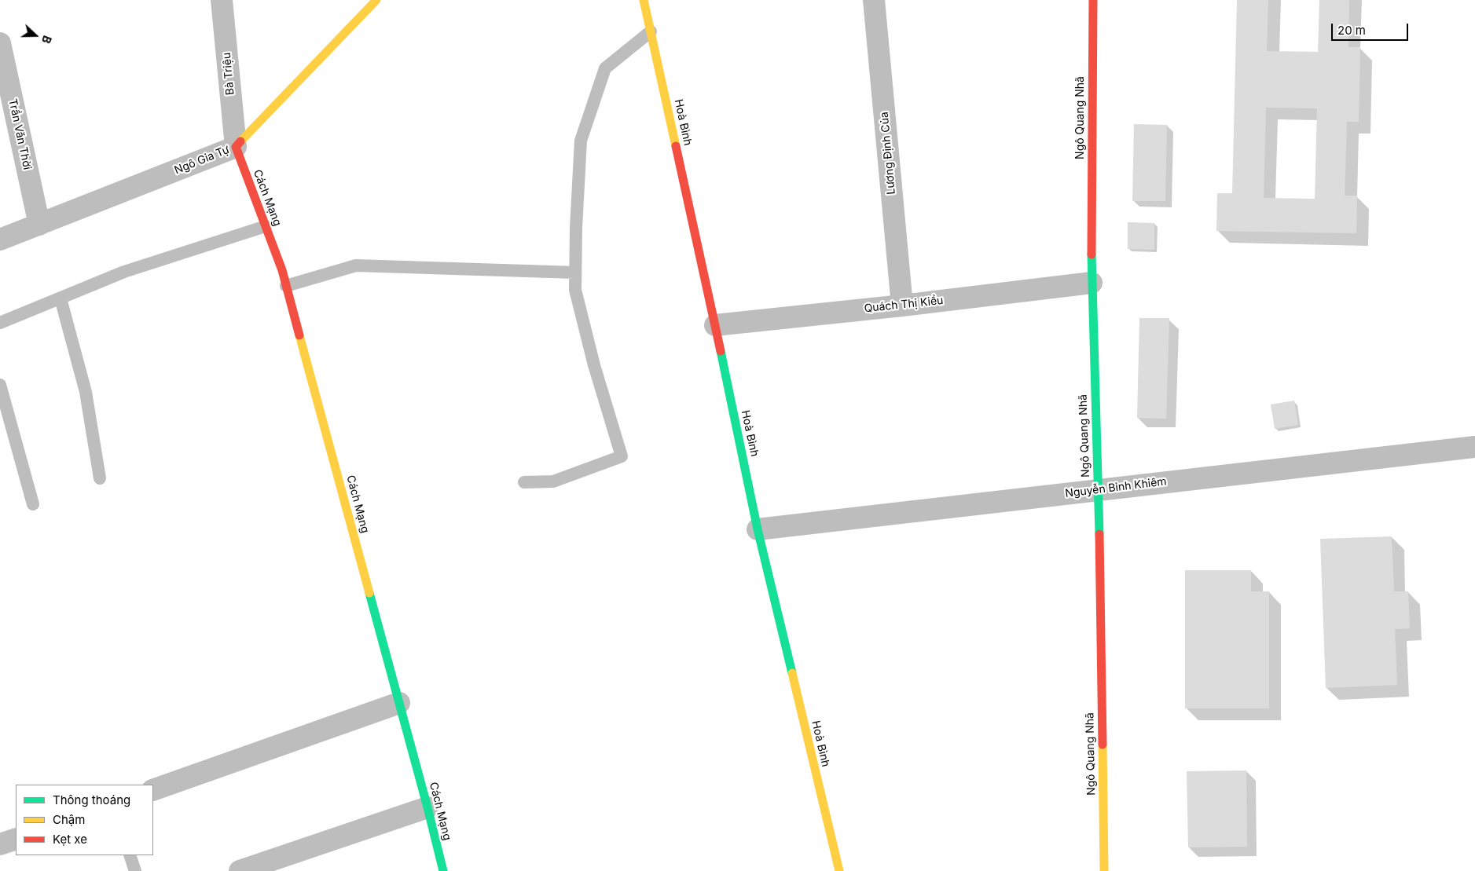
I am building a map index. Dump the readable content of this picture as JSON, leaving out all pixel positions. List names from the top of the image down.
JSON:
{
  "streets": {
    "street": [
      "Bà Triệu",
      "Ngô Quang Nhã",
      "Hoà Bình",
      "Trần Văn Thời",
      "Lương Định Của",
      "Ngô Gia Tự",
      "Cách Mạng",
      "Quách Thị Kiều",
      "Nguyễn Bỉnh Khiêm"
    ]
  },
  "crossings": [
    ["Bà Triệu", "Ngô Gia Tự"],
    ["Bà Triệu", "Cách Mạng"],
    ["Ngô Quang Nhã", "Quách Thị Kiều"],
    ["Ngô Quang Nhã", "Nguyễn Bỉnh Khiêm"],
    ["Hoà Bình", "Quách Thị Kiều"],
    ["Hoà Bình", "Nguyễn Bỉnh Khiêm"],
    ["Trần Văn Thời", "Ngô Gia Tự"],
    ["Lương Định Của", "Quách Thị Kiều"],
    ["Ngô Gia Tự", "Cách Mạng"]
  ],
  "legend": ["Thông thoáng", "Chậm", "Kẹt xe"],
  "scale_bar": "20 m",
  "north": "right"
}
